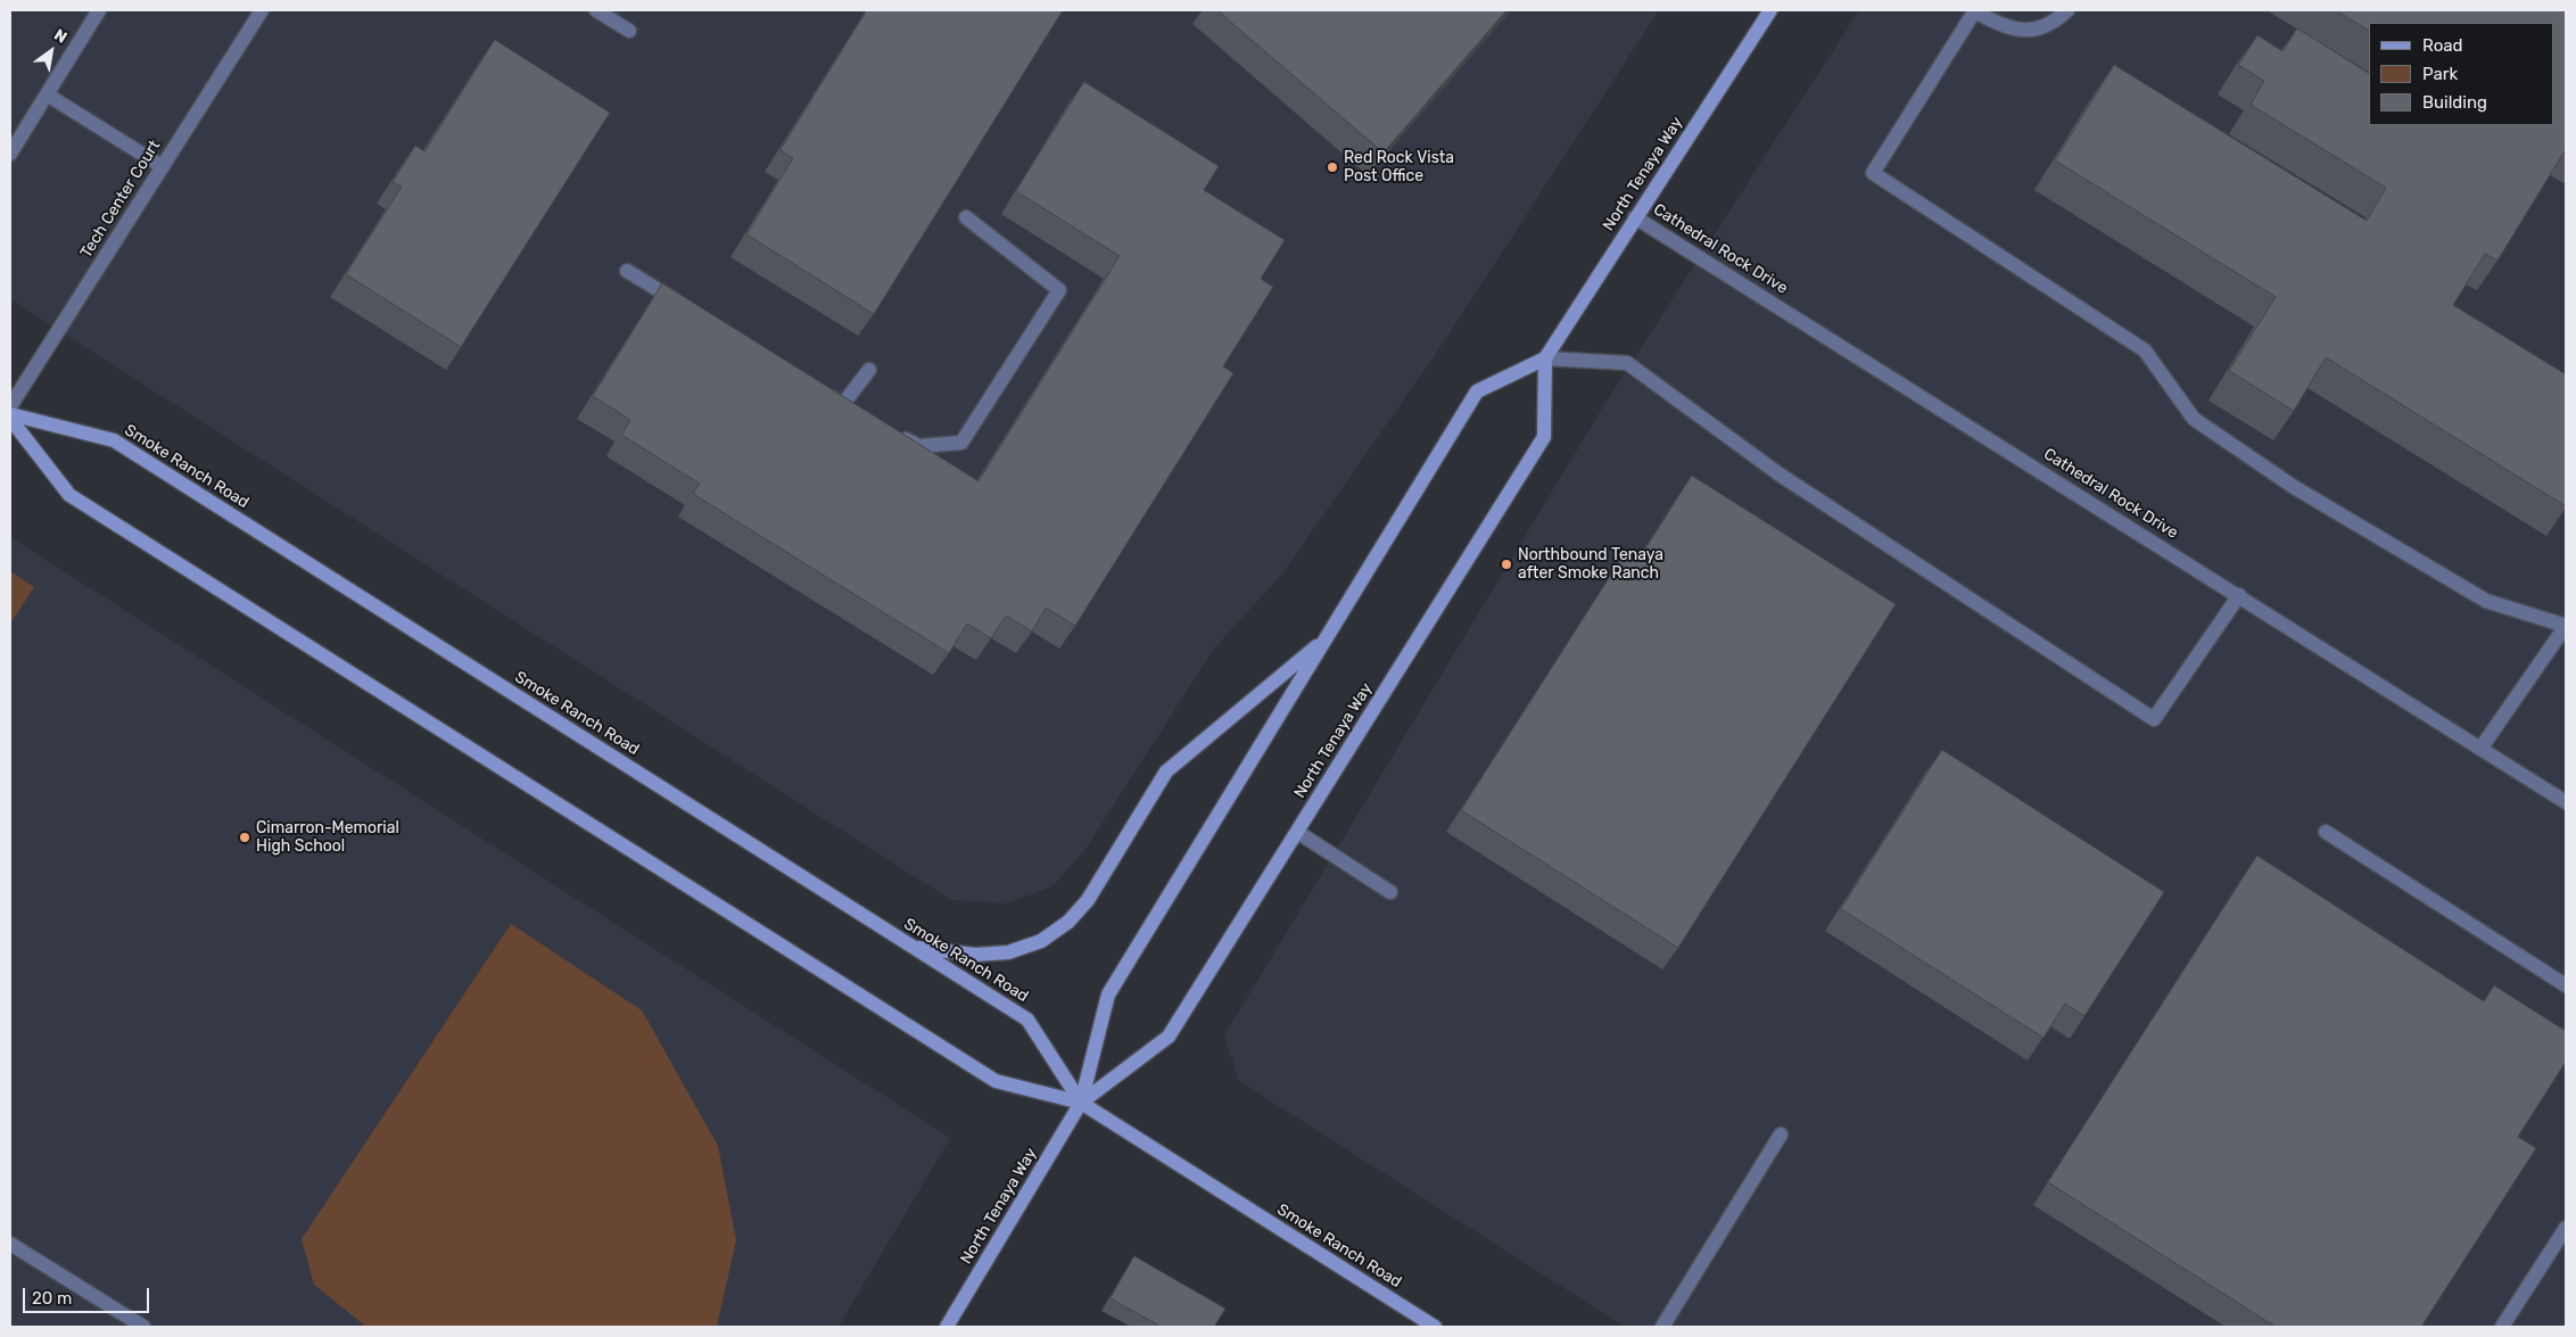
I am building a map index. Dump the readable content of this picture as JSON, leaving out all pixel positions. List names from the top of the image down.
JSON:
{
  "streets": {
    "main road": ["North Tenaya Way", "Smoke Ranch Road"],
    "street": ["Tech Center Court", "Cathedral Rock Drive"]
  },
  "crossings": [
    ["North Tenaya Way", "Cathedral Rock Drive"],
    ["North Tenaya Way", "Smoke Ranch Road"]
  ],
  "places": ["Red Rock Vista Post Office", "Northbound Tenaya after Smoke Ranch", "Cimarron-Memorial High School"],
  "legend": ["Road", "Park", "Building"],
  "scale_bar": "20 m",
  "north": "top right"
}
